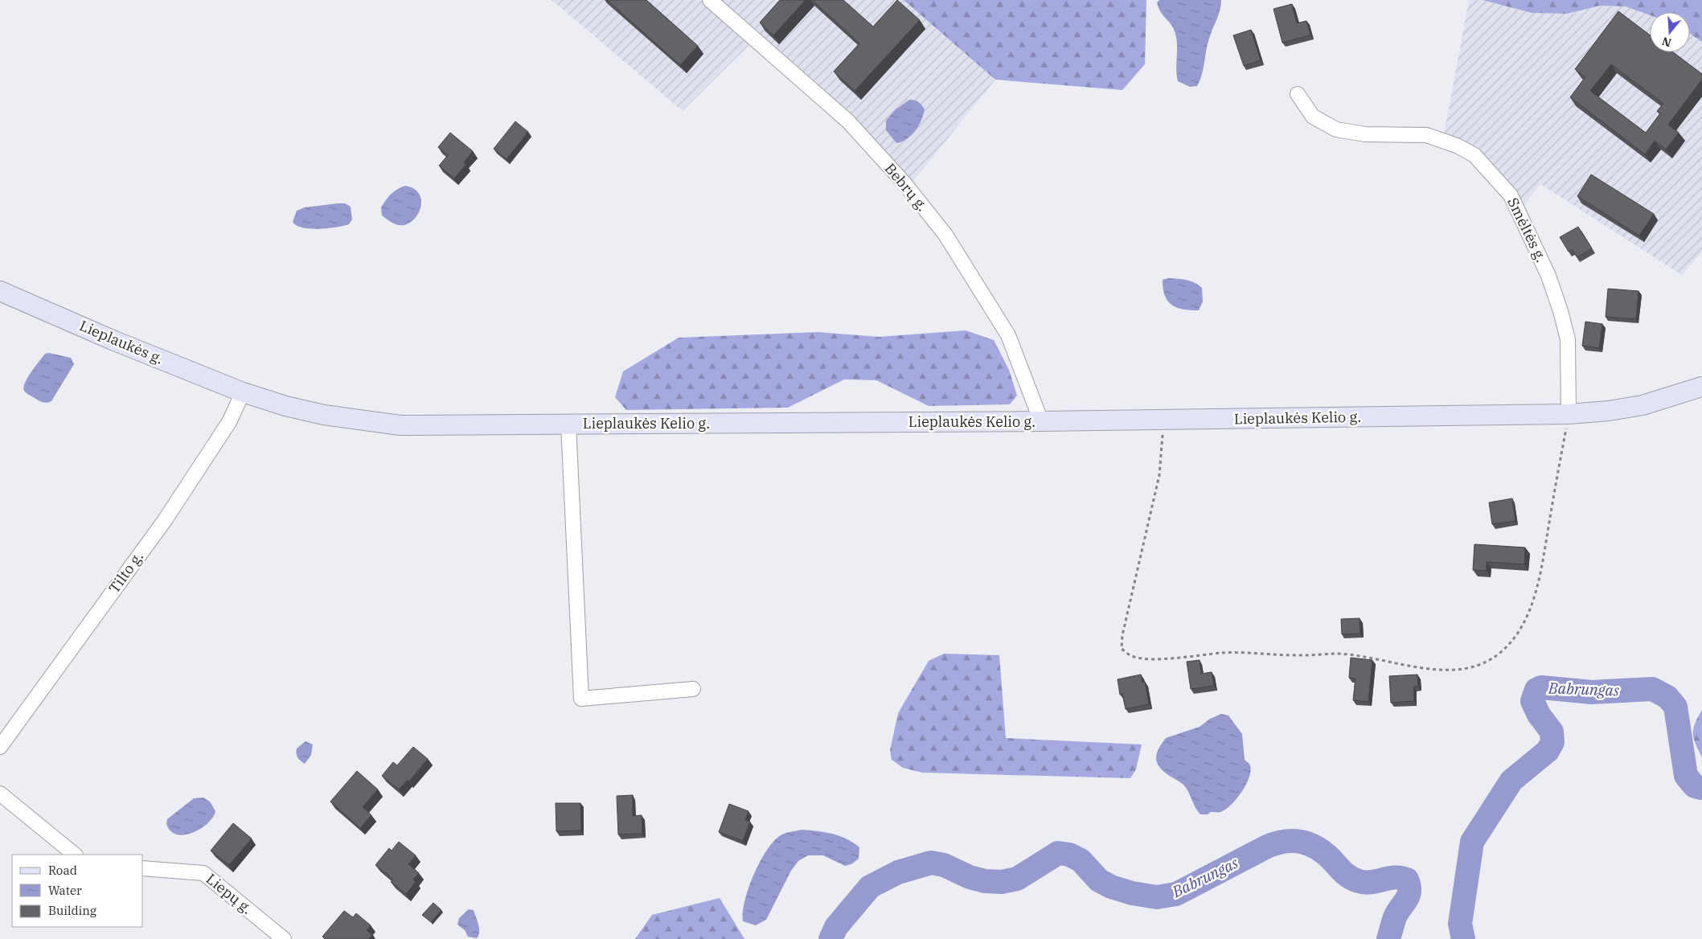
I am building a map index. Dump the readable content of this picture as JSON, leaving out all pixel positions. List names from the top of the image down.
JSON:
{
  "streets": {
    "main road": ["Lieplaukės g.", "Lieplaukės Kelio g."],
    "street": [
      "Bebrų g.",
      "Smėltės g.",
      "Tilto g.",
      "Liepų g."
    ]
  },
  "crossings": [
    ["Bebrų g.", "Lieplaukės Kelio g."],
    ["Smėltės g.", "Lieplaukės Kelio g."],
    ["Lieplaukės g.", "Lieplaukės Kelio g."],
    ["Lieplaukės g.", "Tilto g."],
    ["Lieplaukės Kelio g.", "Tilto g."]
  ],
  "water": ["Babrungas"],
  "legend": ["Road", "Water", "Building"],
  "north": "bottom"
}
